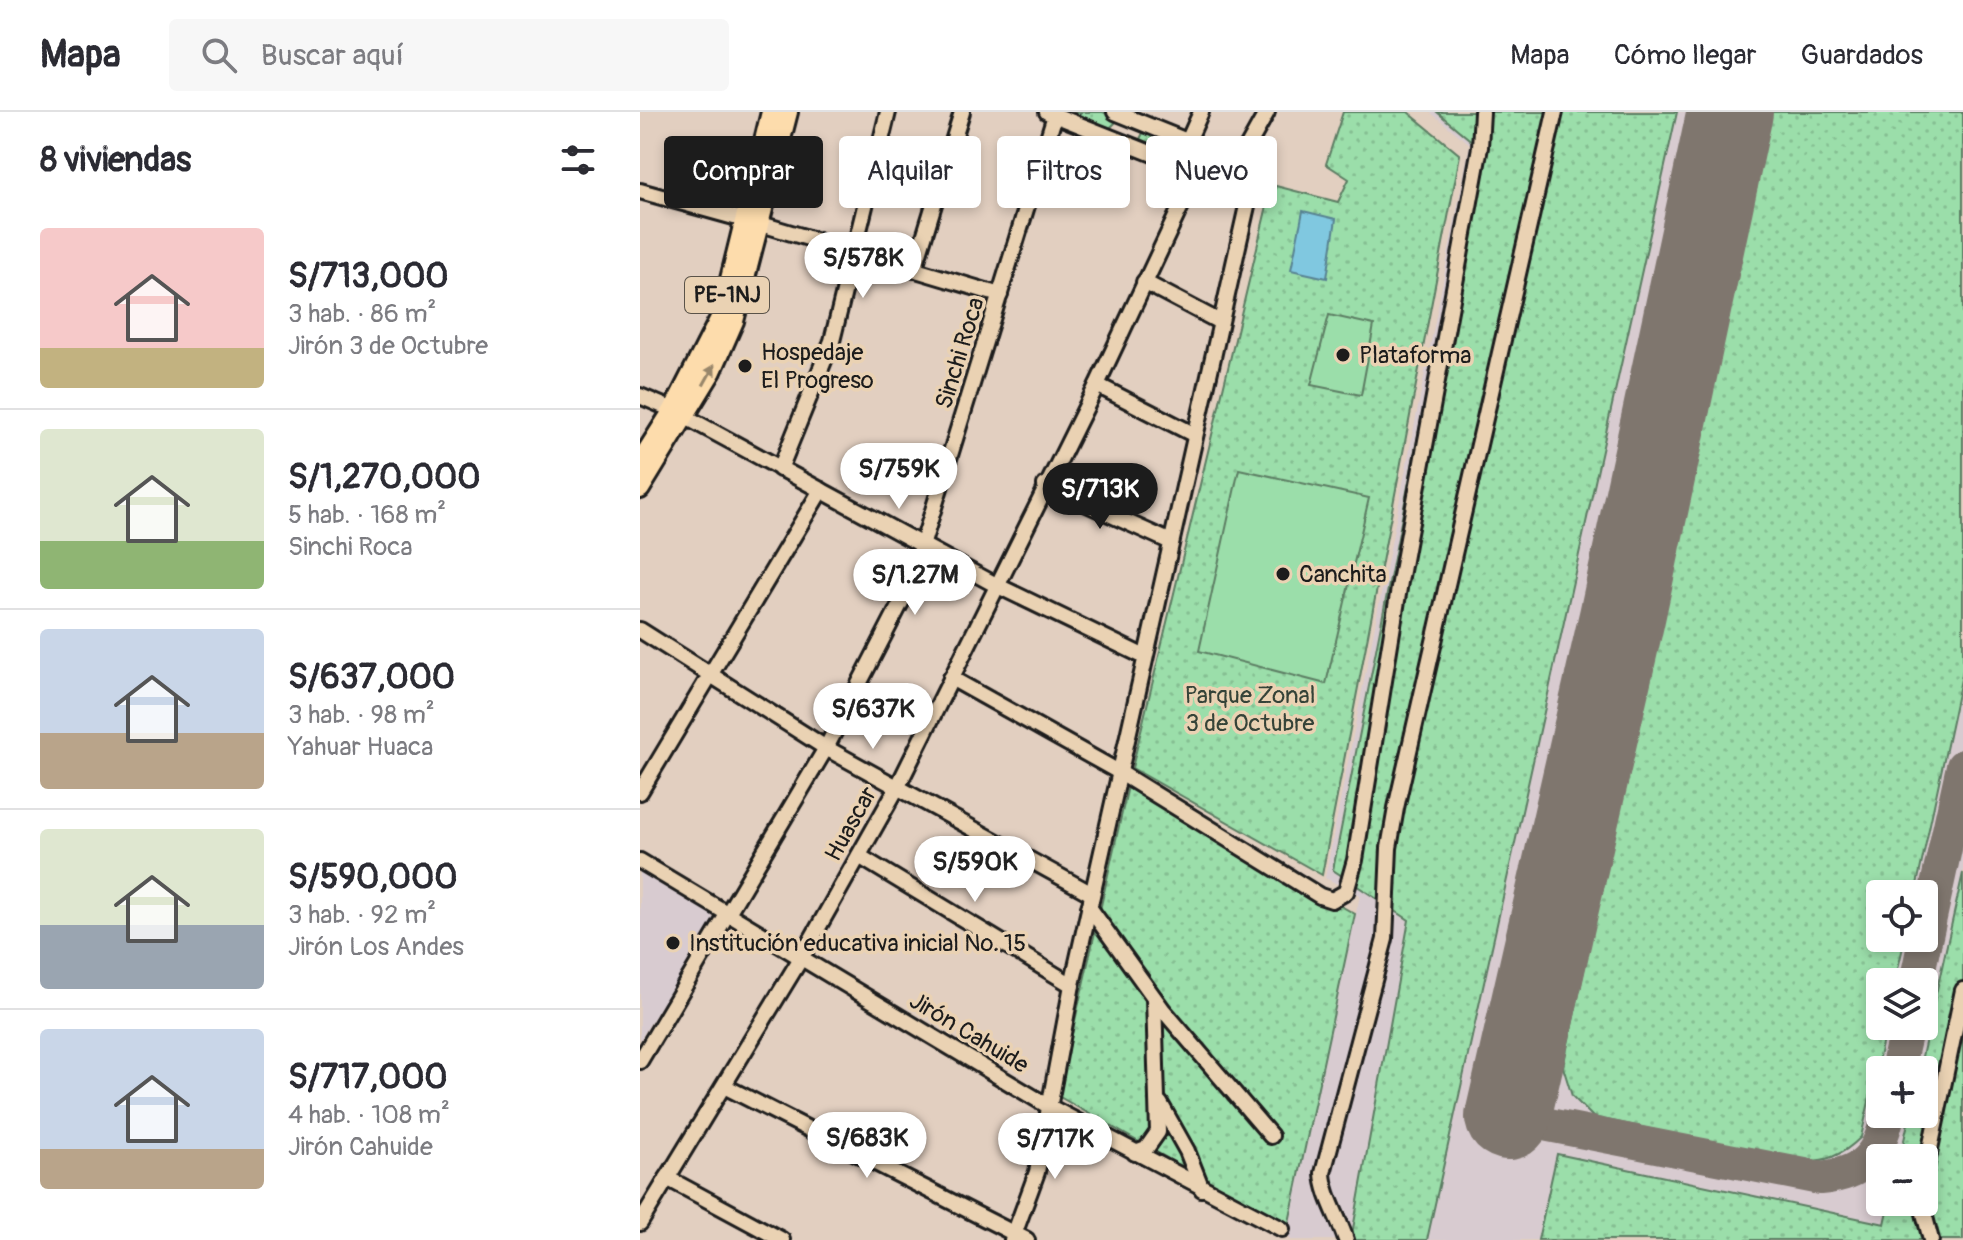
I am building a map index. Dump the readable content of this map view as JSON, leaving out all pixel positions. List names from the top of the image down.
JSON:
{
  "streets": {
    "main road": ["PE-1NJ"],
    "street": ["Sinchi Roca", "Huascar", "Jirón Cahuide"]
  },
  "crossings": [
    ["Sinchi Roca", "Jirón Cahuide"],
    ["Huascar", "Jirón Cahuide"]
  ],
  "parks": ["Parque Zonal 3 de Octubre"],
  "places": [
    "Plataforma",
    "Hospedaje El Progreso",
    "Canchita",
    "Institución educativa inicial No. 15"
  ],
  "page": {
    "header": "Mapa",
    "search": "Buscar aquí",
    "nav": ["Mapa", "Cómo llegar", "Guardados"],
    "heading": "8 viviendas",
    "chip": [
      "Comprar",
      "Alquilar",
      "Filtros",
      "Nuevo"
    ],
    "list": [
      {
        "name": "S/713,000",
        "note": "3 hab. · 86 m² · Jirón 3 de Octubre"
      },
      {
        "name": "S/1,270,000",
        "note": "5 hab. · 168 m² · Sinchi Roca"
      },
      {
        "name": "S/637,000",
        "note": "3 hab. · 98 m² · Yahuar Huaca"
      },
      {
        "name": "S/590,000",
        "note": "3 hab. · 92 m² · Jirón Los Andes"
      },
      {
        "name": "S/717,000",
        "note": "4 hab. · 108 m² · Jirón Cahuide"
      }
    ],
    "price": [
      "S/578K",
      "S/759K",
      "S/713K",
      "S/1.27M",
      "S/637K",
      "S/590K",
      "S/683K",
      "S/717K"
    ],
    "map_buttons": ["+", "−"]
  }
}
